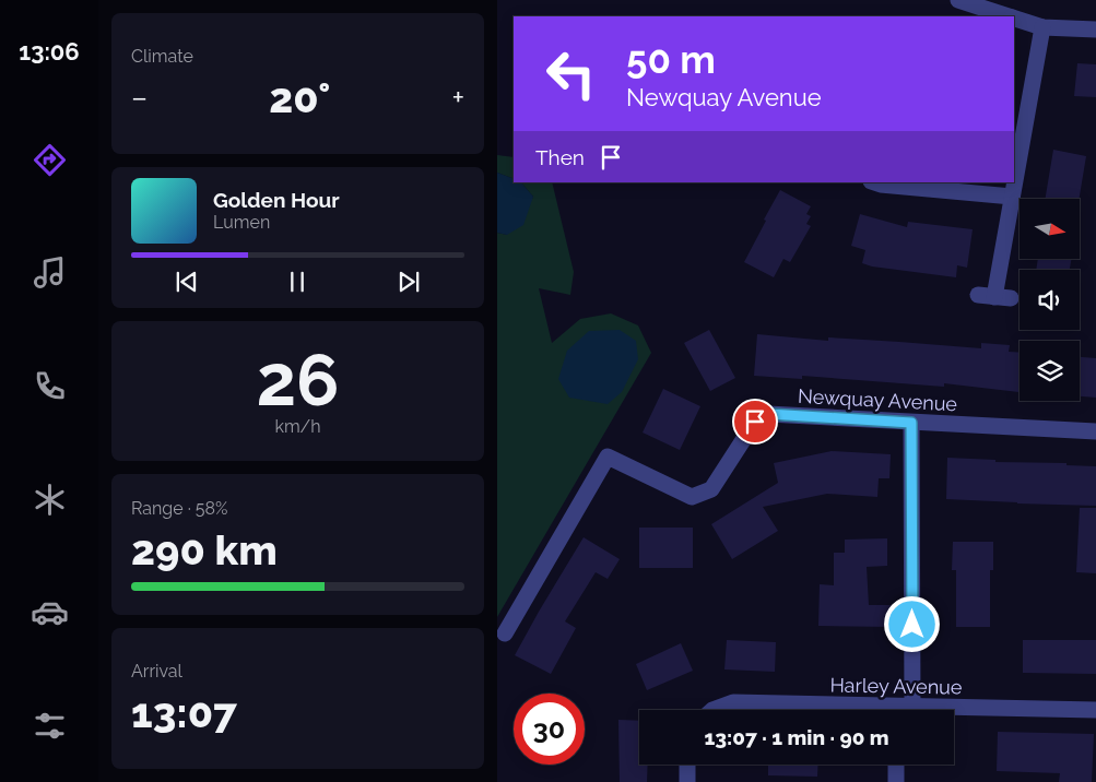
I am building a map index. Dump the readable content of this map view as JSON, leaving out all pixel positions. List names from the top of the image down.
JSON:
{
  "streets": {
    "street": ["Newquay Avenue", "Harley Avenue"]
  },
  "north": "right",
  "page": {
    "tabs": "13:06",
    "tile": [
      "Climate",
      ["26", "km/h"],
      ["Range · 58%", "290 km"],
      ["Arrival", "13:07"]
    ],
    "turn": ["50 m", "Newquay Avenue"],
    "heat": ["−", "20°", "+"],
    "then": "Then",
    "song": ["Golden Hour", "Lumen"],
    "limit": "30",
    "trip": "13:07 · 1 min · 90 m"
  }
}
